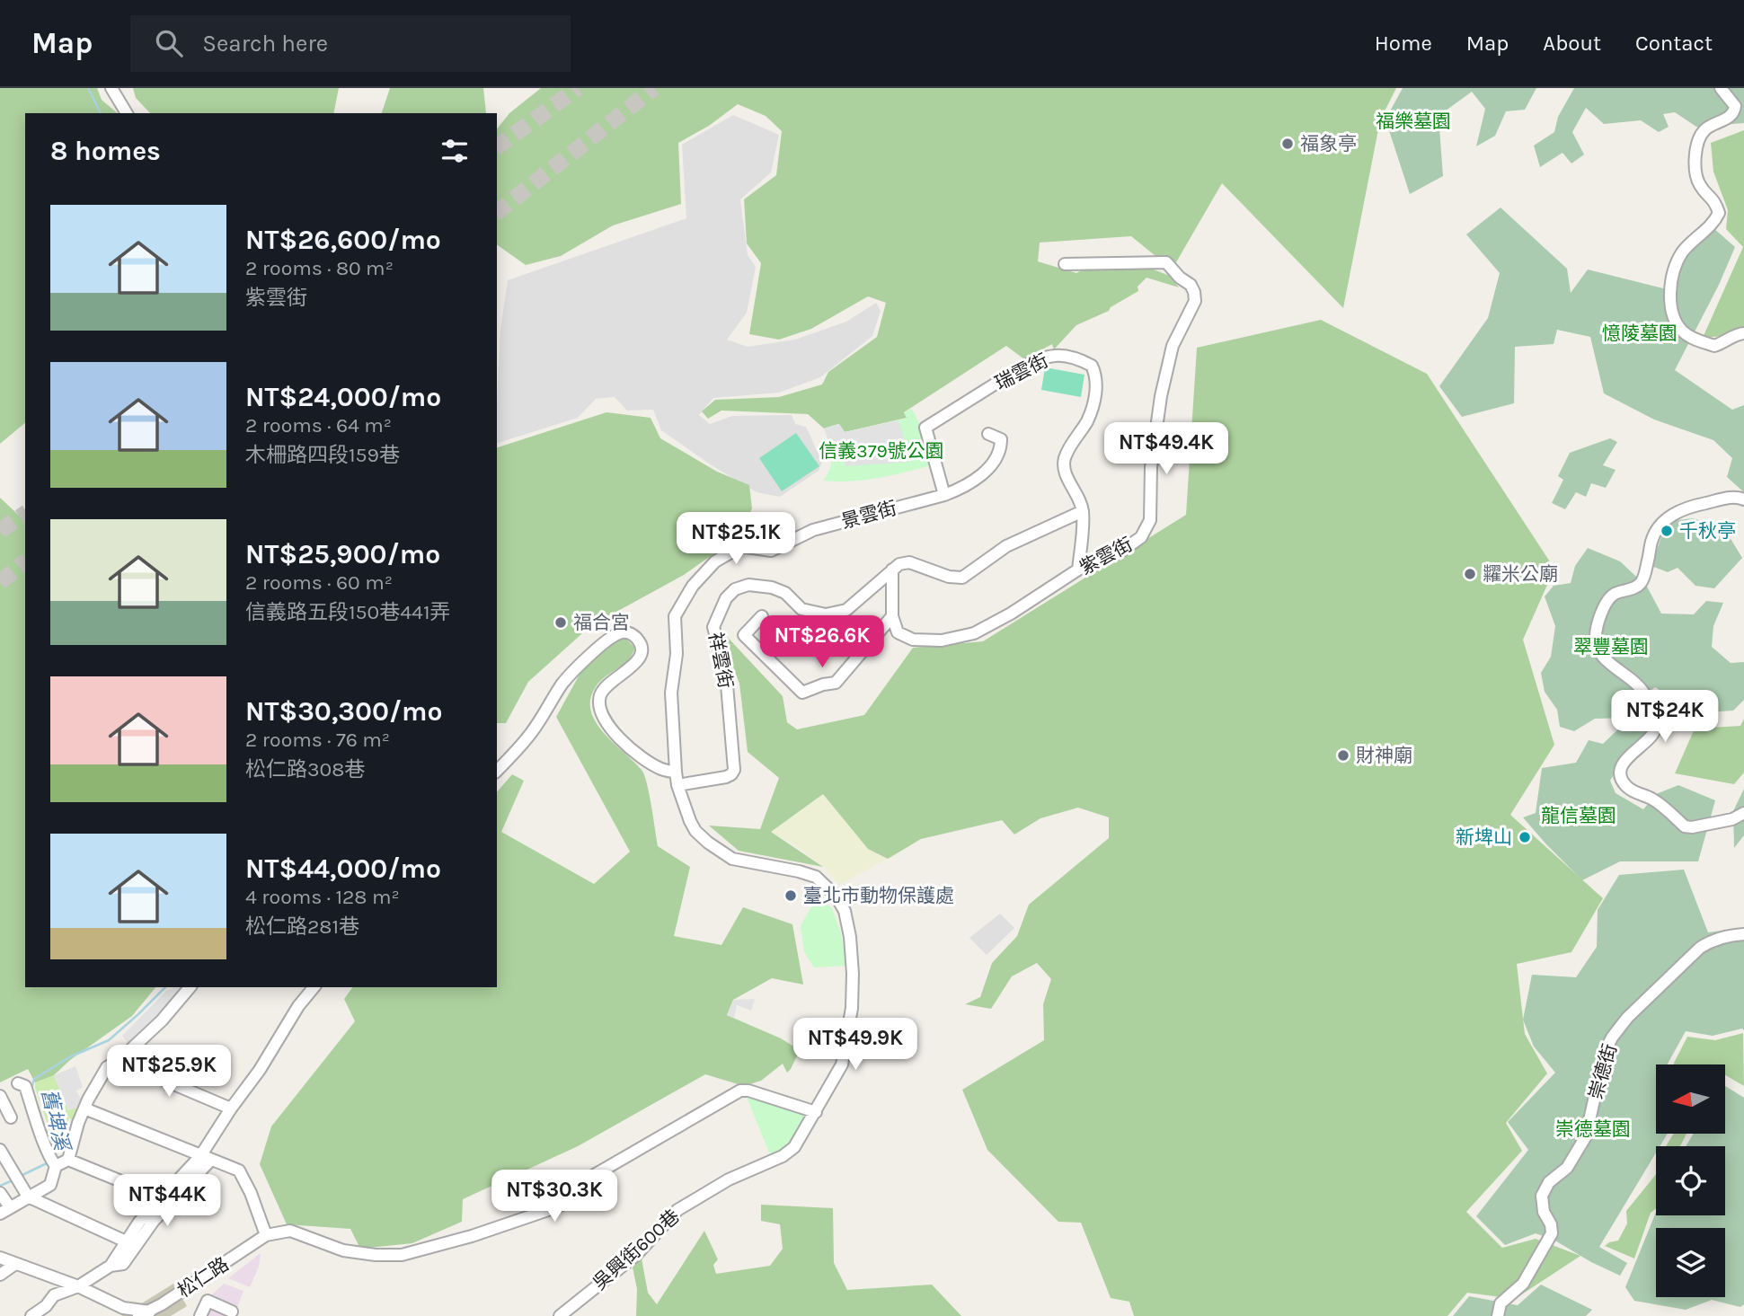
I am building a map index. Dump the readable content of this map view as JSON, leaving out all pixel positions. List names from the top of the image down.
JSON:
{
  "streets": {
    "street": [
      "瑞雲街",
      "景雲街",
      "紫雲街",
      "祥雲街",
      "崇德街",
      "吳興街600巷",
      "松仁路"
    ]
  },
  "crossings": [
    ["瑞雲街", "景雲街"],
    ["瑞雲街", "紫雲街"],
    ["景雲街", "祥雲街"],
    ["景雲街", "吳興街600巷"],
    ["祥雲街", "吳興街600巷"]
  ],
  "water": ["舊埤溪"],
  "parks": [
    "福樂墓園",
    "憶陵墓園",
    "信義379號公園",
    "翠豐墓園",
    "龍信墓園",
    "崇德墓園"
  ],
  "places": [
    "福象亭",
    "千秋亭",
    "糶米公廟",
    "福合宮",
    "財神廟",
    "新埤山",
    "臺北市動物保護處"
  ],
  "north": "left",
  "page": {
    "header": "Map",
    "search": "Search here",
    "nav": [
      "Home",
      "Map",
      "About",
      "Contact"
    ],
    "heading": "8 homes",
    "list": [
      {
        "name": "NT$26,600/mo",
        "note": "2 rooms · 80 m² · 紫雲街"
      },
      {
        "name": "NT$24,000/mo",
        "note": "2 rooms · 64 m² · 木柵路四段159巷"
      },
      {
        "name": "NT$25,900/mo",
        "note": "2 rooms · 60 m² · 信義路五段150巷441弄"
      },
      {
        "name": "NT$30,300/mo",
        "note": "2 rooms · 76 m² · 松仁路308巷"
      },
      {
        "name": "NT$44,000/mo",
        "note": "4 rooms · 128 m² · 松仁路281巷"
      }
    ],
    "price": [
      "NT$49.4K",
      "NT$25.1K",
      "NT$26.6K",
      "NT$24K",
      "NT$49.9K",
      "NT$25.9K",
      "NT$30.3K",
      "NT$44K"
    ]
  }
}
